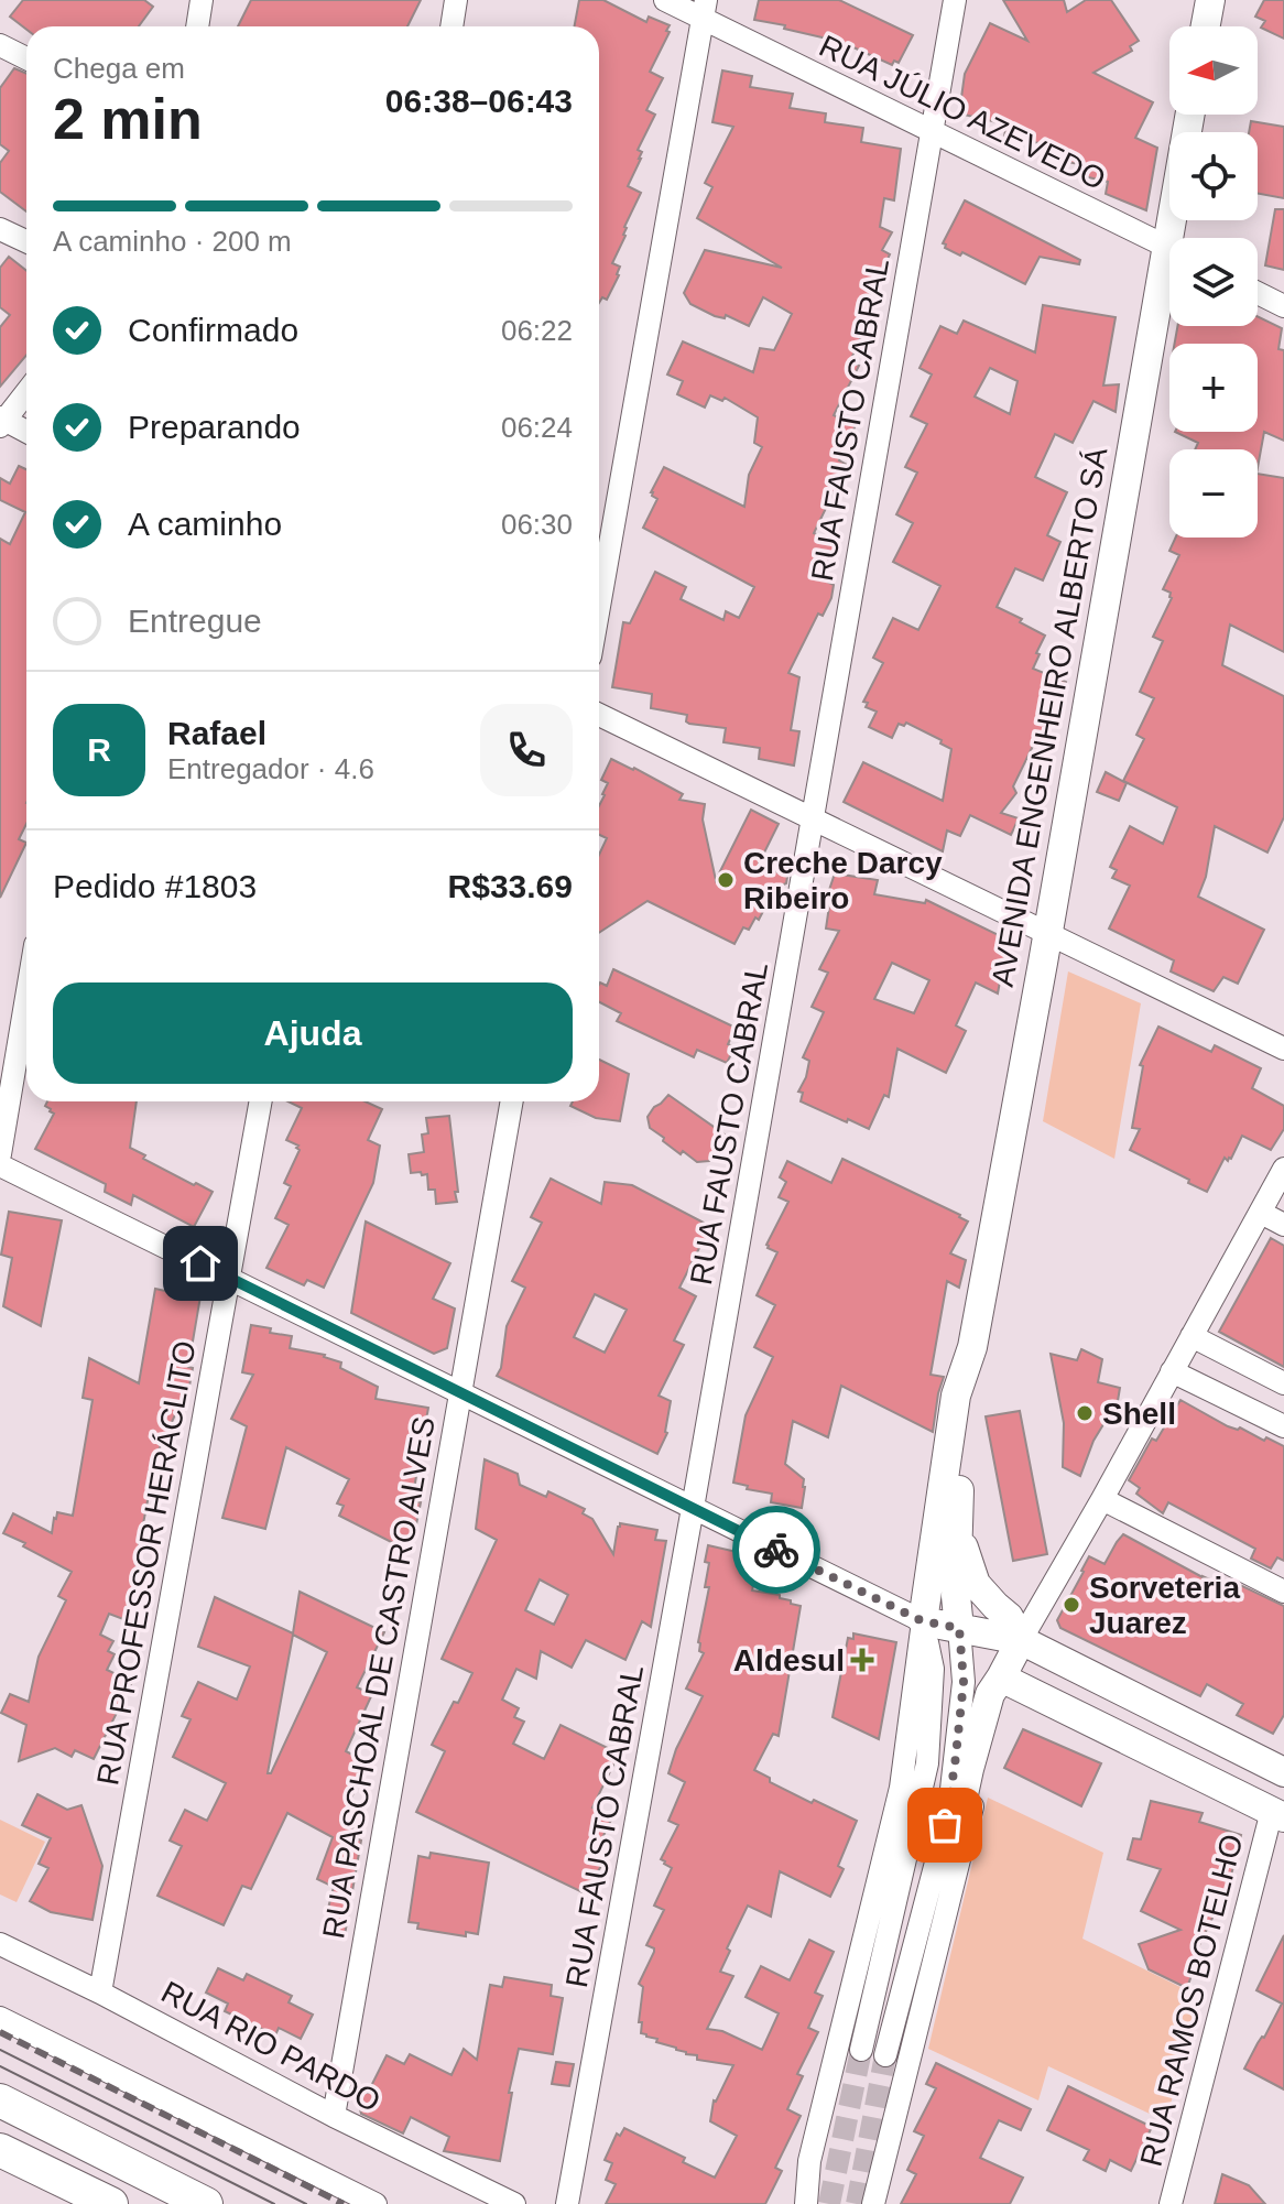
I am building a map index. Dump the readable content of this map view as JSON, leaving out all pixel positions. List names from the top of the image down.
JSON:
{
  "streets": {
    "main road": ["AVENIDA ENGENHEIRO ALBERTO SÁ"],
    "street": [
      "RUA JÚLIO AZEVEDO",
      "RUA FAUSTO CABRAL",
      "RUA PROFESSOR HERÁCLITO",
      "RUA PASCHOAL DE CASTRO ALVES",
      "RUA RAMOS BOTELHO",
      "RUA RIO PARDO"
    ]
  },
  "crossings": [
    ["RUA JÚLIO AZEVEDO", "RUA FAUSTO CABRAL"],
    ["RUA PROFESSOR HERÁCLITO", "RUA RIO PARDO"],
    ["RUA PASCHOAL DE CASTRO ALVES", "RUA RIO PARDO"]
  ],
  "places": {
    "other": ["Creche Darcy Ribeiro", "Shell", "Sorveteria Juarez"],
    "health": ["Aldesul"]
  },
  "north": "left",
  "page": {
    "map_buttons": ["+", "−"],
    "heading": ["2 min", "Chega em", "06:38–06:43"],
    "panel": [
      "Rafael",
      "Entregador · 4.6",
      "Pedido #1803",
      "R$33.69"
    ],
    "bar": "A caminho · 200 m",
    "list": [
      ["Confirmado", "06:22"],
      ["Preparando", "06:24"],
      ["A caminho", "06:30"],
      "Entregue"
    ],
    "round": "R",
    "buttons": "Ajuda"
  }
}
